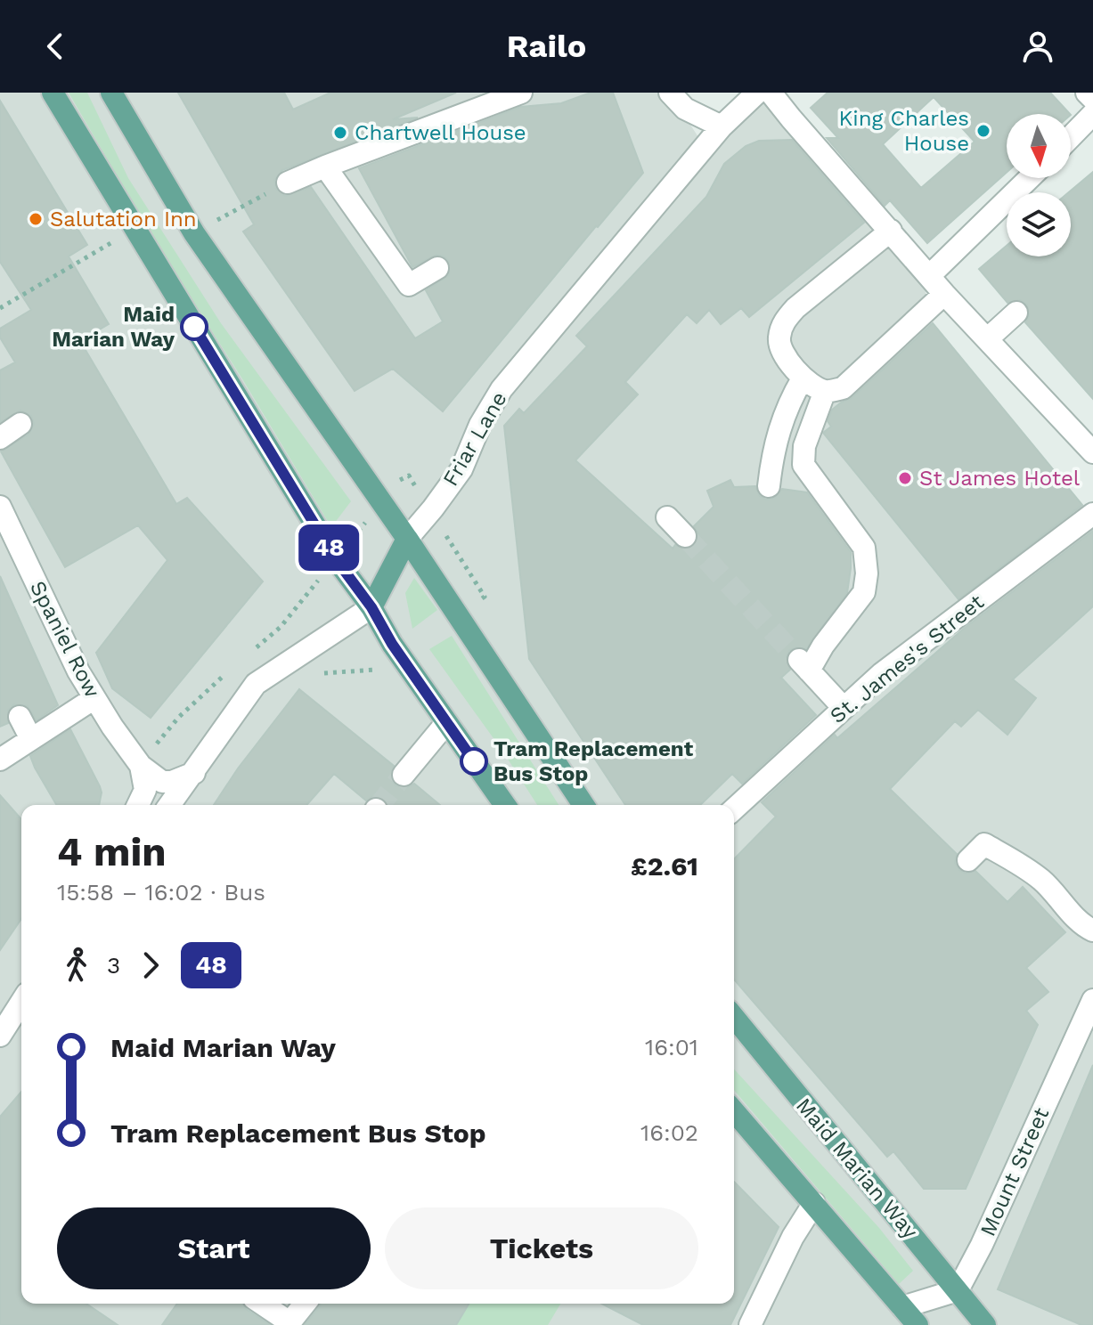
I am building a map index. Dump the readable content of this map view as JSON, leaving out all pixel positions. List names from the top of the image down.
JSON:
{
  "streets": {
    "main road": ["Friar Lane", "Maid Marian Way"],
    "street": ["Spaniel Row", "St. James's Street", "Mount Street"]
  },
  "crossings": [
    ["Friar Lane", "Spaniel Row"],
    ["Maid Marian Way", "Mount Street"]
  ],
  "places": [
    "King Charles House",
    "Chartwell House",
    "Salutation Inn",
    "Maid Marian Way",
    "St James Hotel",
    "Tram Replacement Bus Stop"
  ],
  "lines": ["bus line 48"],
  "north": "bottom",
  "page": {
    "header": "Railo",
    "on_map": "48",
    "heading": ["4 min", "15:58 – 16:02 · Bus", "£2.61"],
    "legs": ["3", "48"],
    "list": [
      {
        "name": "Maid Marian Way",
        "value": "16:01"
      },
      {
        "name": "Tram Replacement Bus Stop",
        "value": "16:02"
      }
    ],
    "buttons": ["Start", "Tickets"]
  }
}
